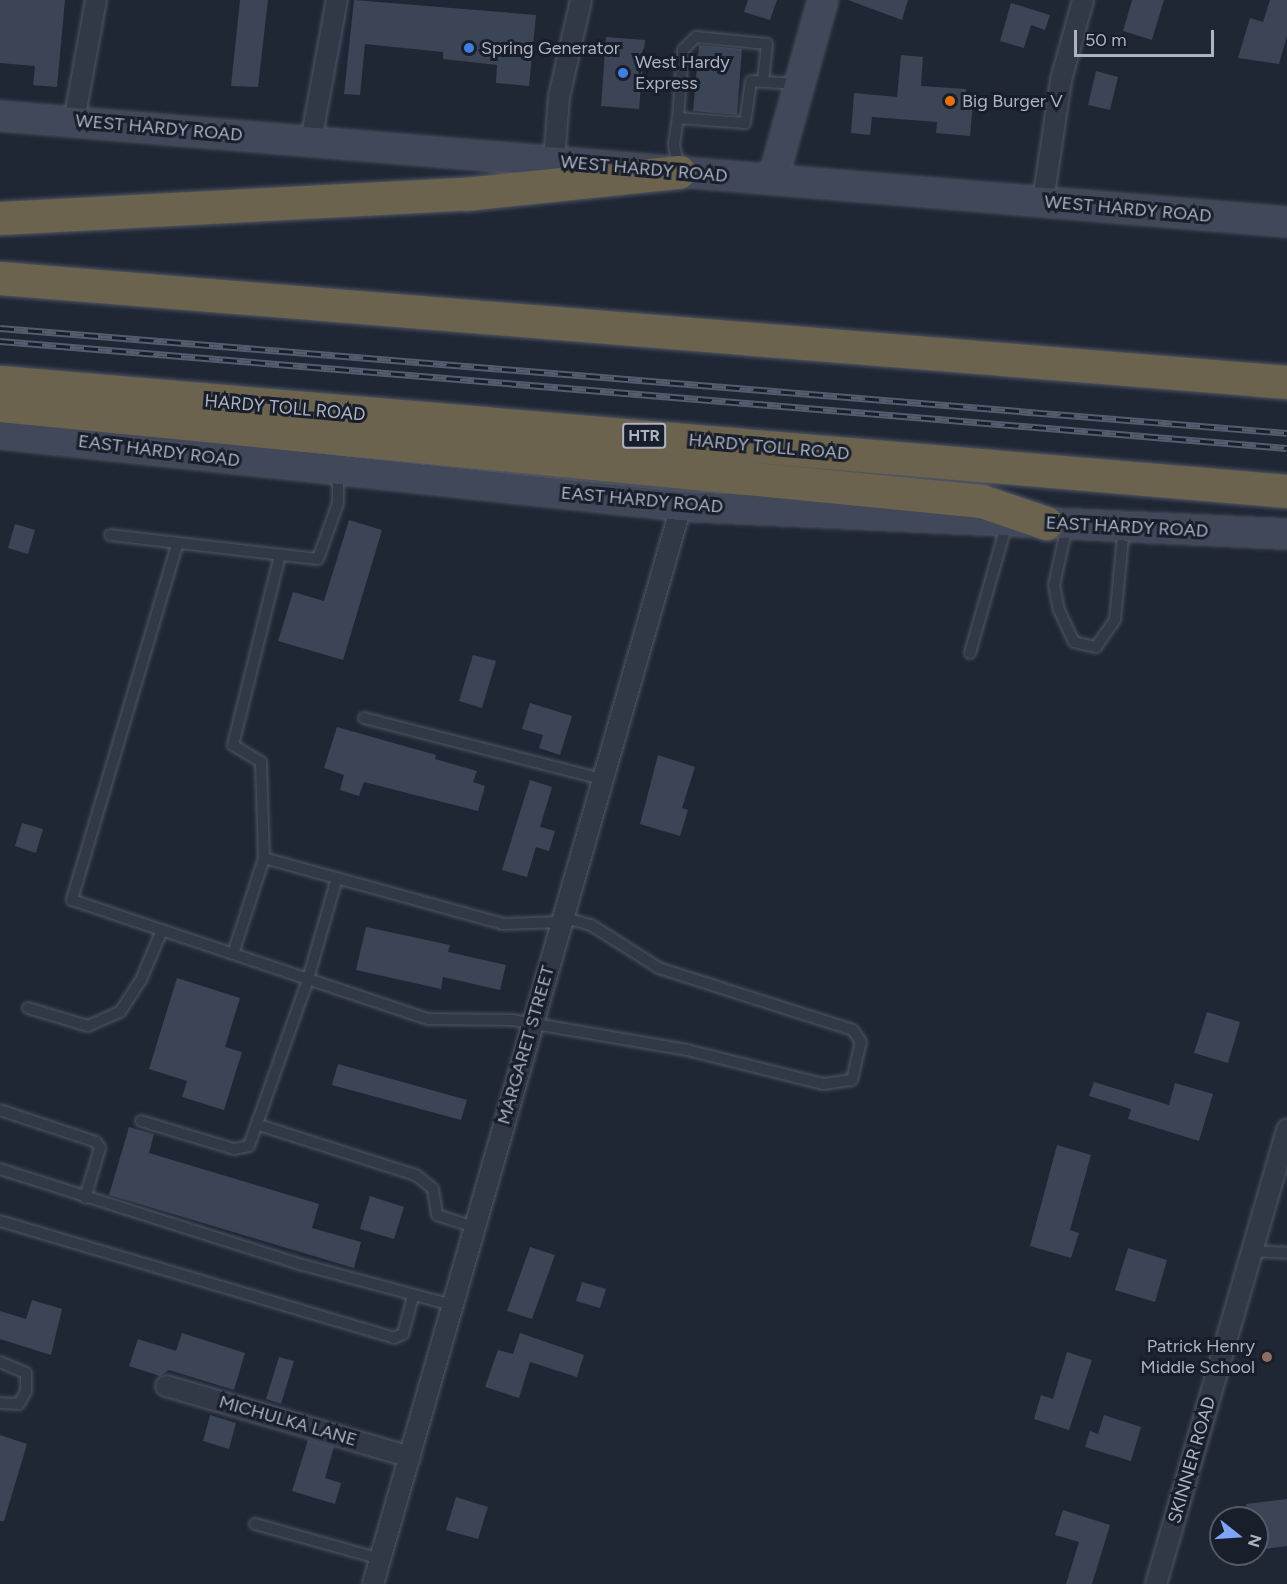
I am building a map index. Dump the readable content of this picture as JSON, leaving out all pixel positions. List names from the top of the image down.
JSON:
{
  "streets": {
    "highway": ["HARDY TOLL ROAD", "HTR"],
    "main road": ["WEST HARDY ROAD", "EAST HARDY ROAD"],
    "street": ["MARGARET STREET", "MICHULKA LANE", "SKINNER ROAD"]
  },
  "crossings": [
    ["EAST HARDY ROAD", "MARGARET STREET"],
    ["MARGARET STREET", "MICHULKA LANE"]
  ],
  "places": [
    "Spring Generator",
    "West Hardy Express",
    "Big Burger V",
    "Patrick Henry Middle School"
  ],
  "scale_bar": "50 m",
  "north": "right"
}
